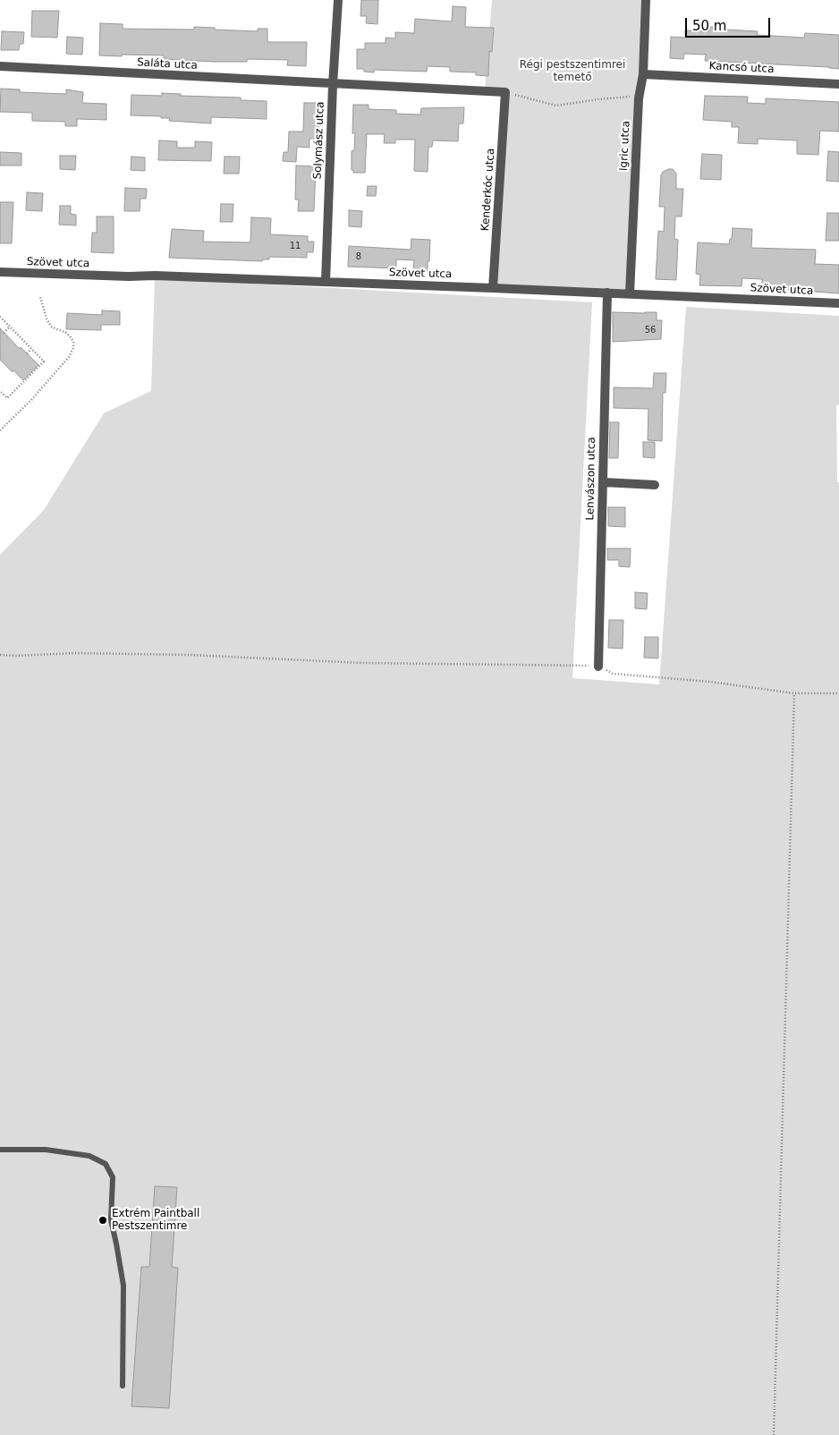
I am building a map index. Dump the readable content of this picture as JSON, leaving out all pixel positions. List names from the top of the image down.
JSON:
{
  "streets": {
    "street": [
      "Saláta utca",
      "Kancsó utca",
      "Solymász utca",
      "Igric utca",
      "Kenderkóc utca",
      "Szövet utca",
      "Lenvászon utca"
    ]
  },
  "crossings": [
    ["Saláta utca", "Solymász utca"],
    ["Saláta utca", "Kenderkóc utca"],
    ["Kancsó utca", "Igric utca"],
    ["Solymász utca", "Szövet utca"],
    ["Igric utca", "Szövet utca"],
    ["Kenderkóc utca", "Szövet utca"],
    ["Szövet utca", "Lenvászon utca"]
  ],
  "parks": ["Régi pestszentimrei temető"],
  "places": ["Extrém Paintball Pestszentimre"],
  "house_numbers": ["11", "8", "56"],
  "scale_bar": "50 m"
}
